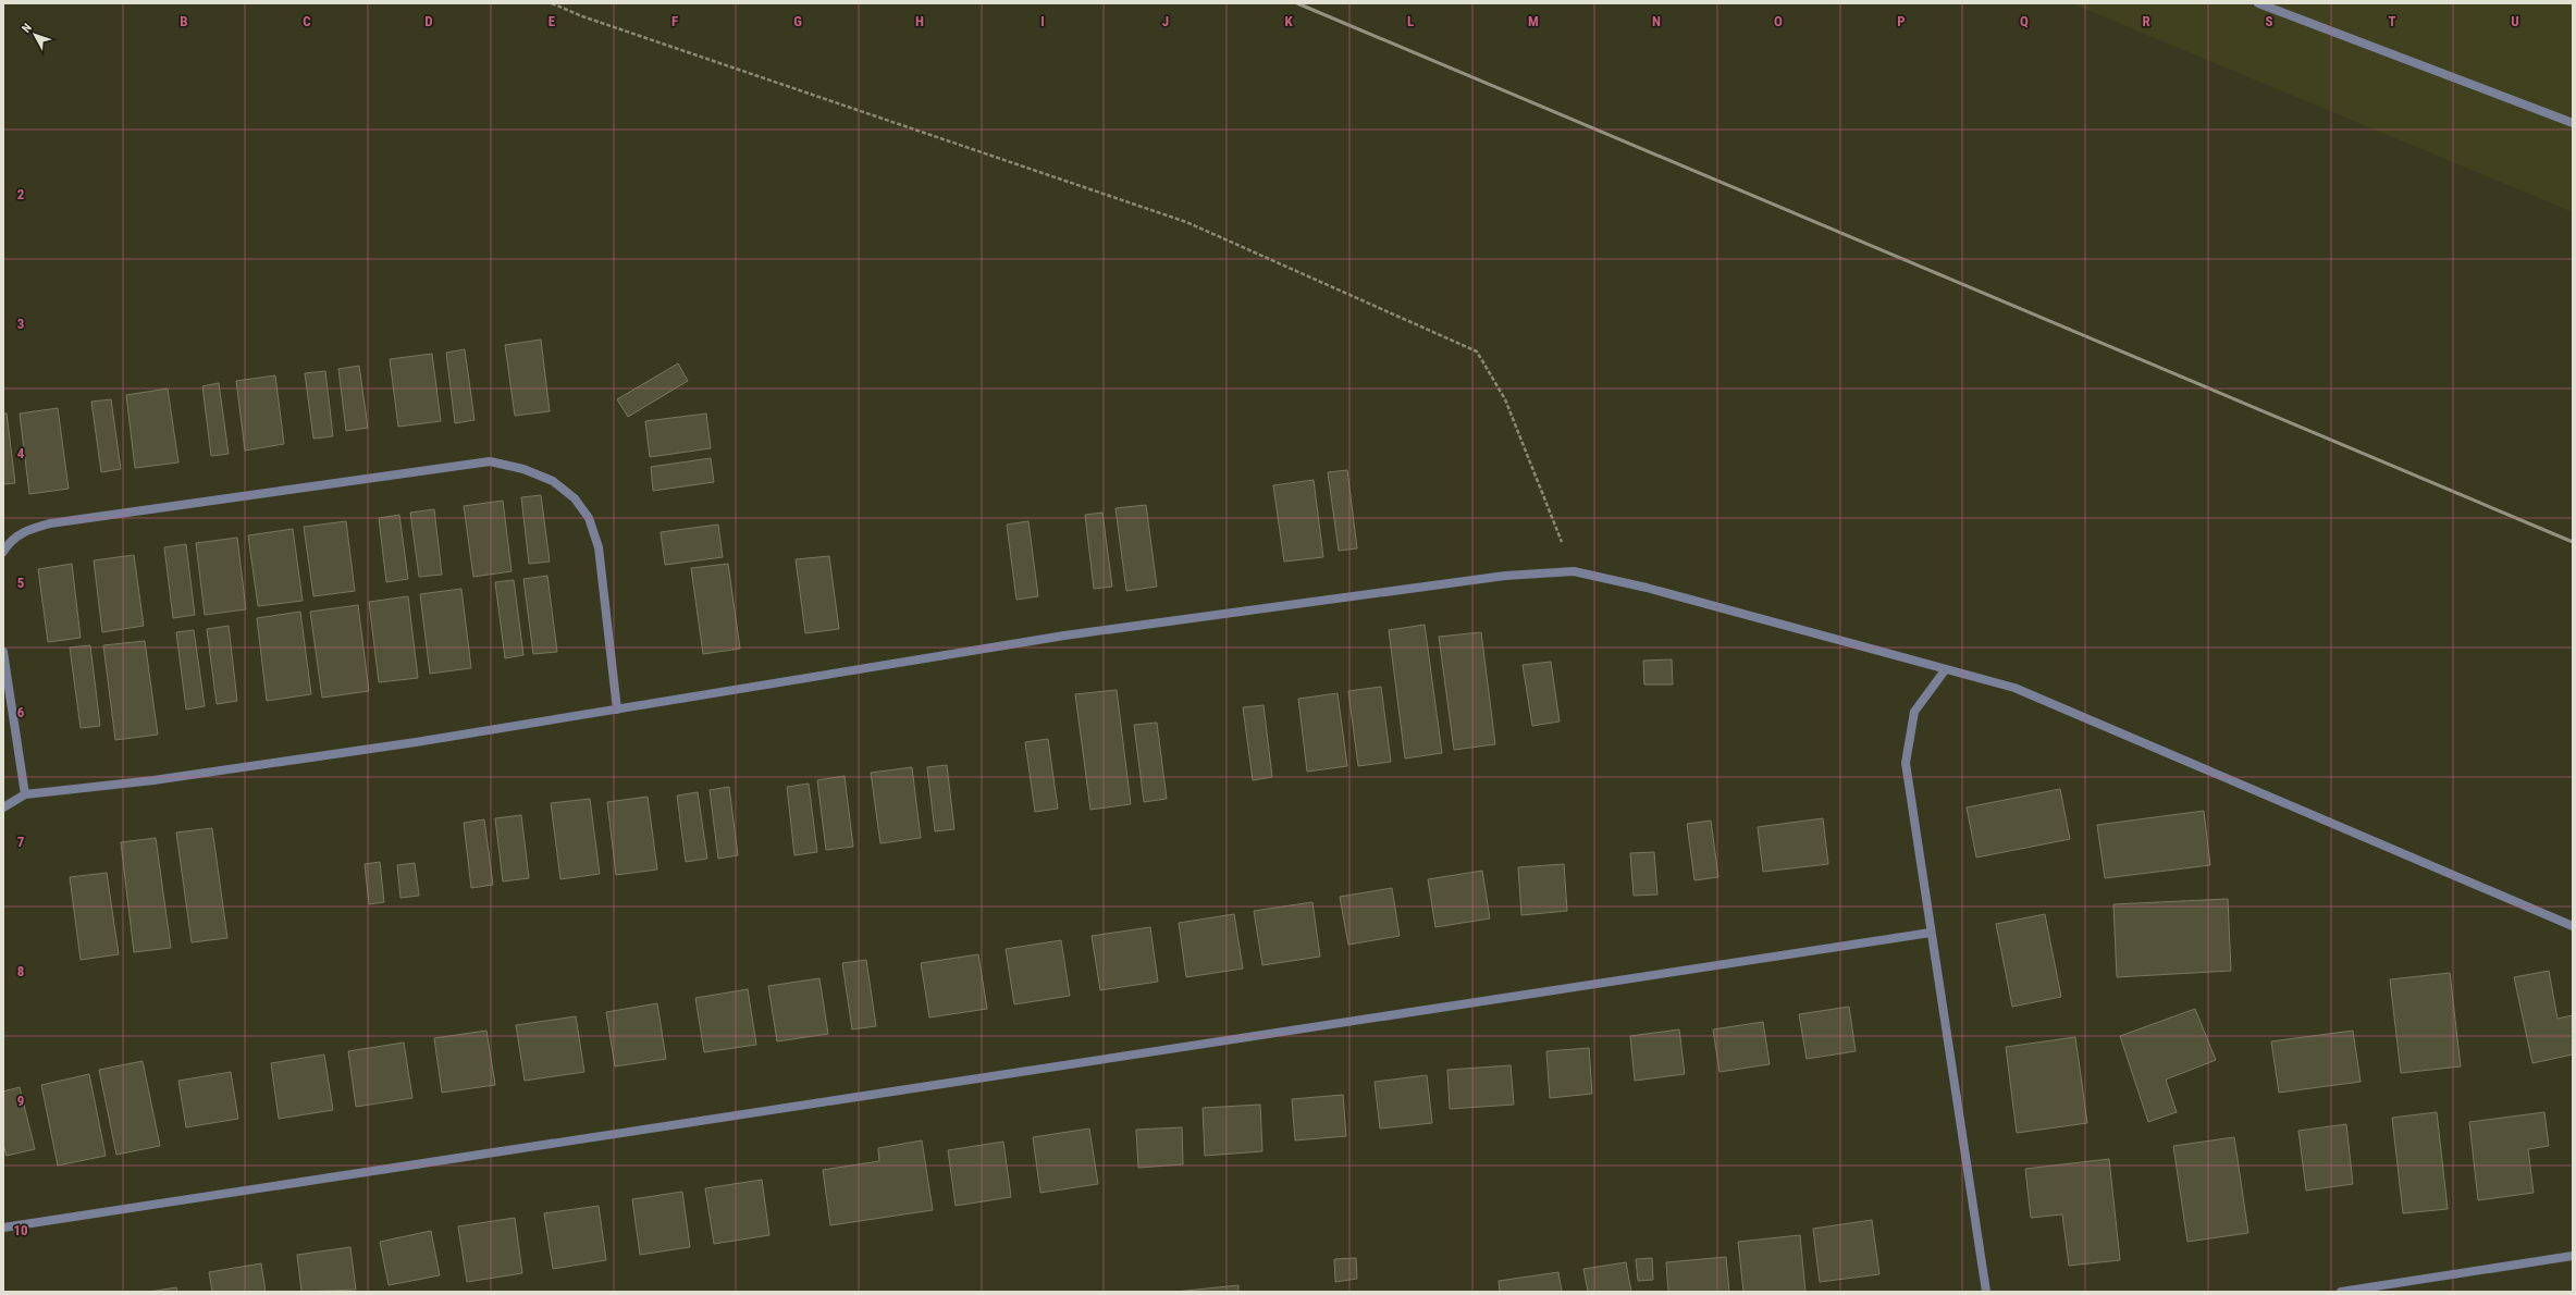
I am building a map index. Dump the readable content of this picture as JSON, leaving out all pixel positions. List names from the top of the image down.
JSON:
{
  "north": "top left",
  "grid": {
    "columns": [
      "B",
      "C",
      "D",
      "E",
      "F",
      "G",
      "H",
      "I",
      "J",
      "K",
      "L",
      "M",
      "N",
      "O",
      "P",
      "Q",
      "R",
      "S",
      "T",
      "U"
    ],
    "rows": [
      "2",
      "3",
      "4",
      "5",
      "6",
      "7",
      "8",
      "9",
      "10"
    ]
  }
}
